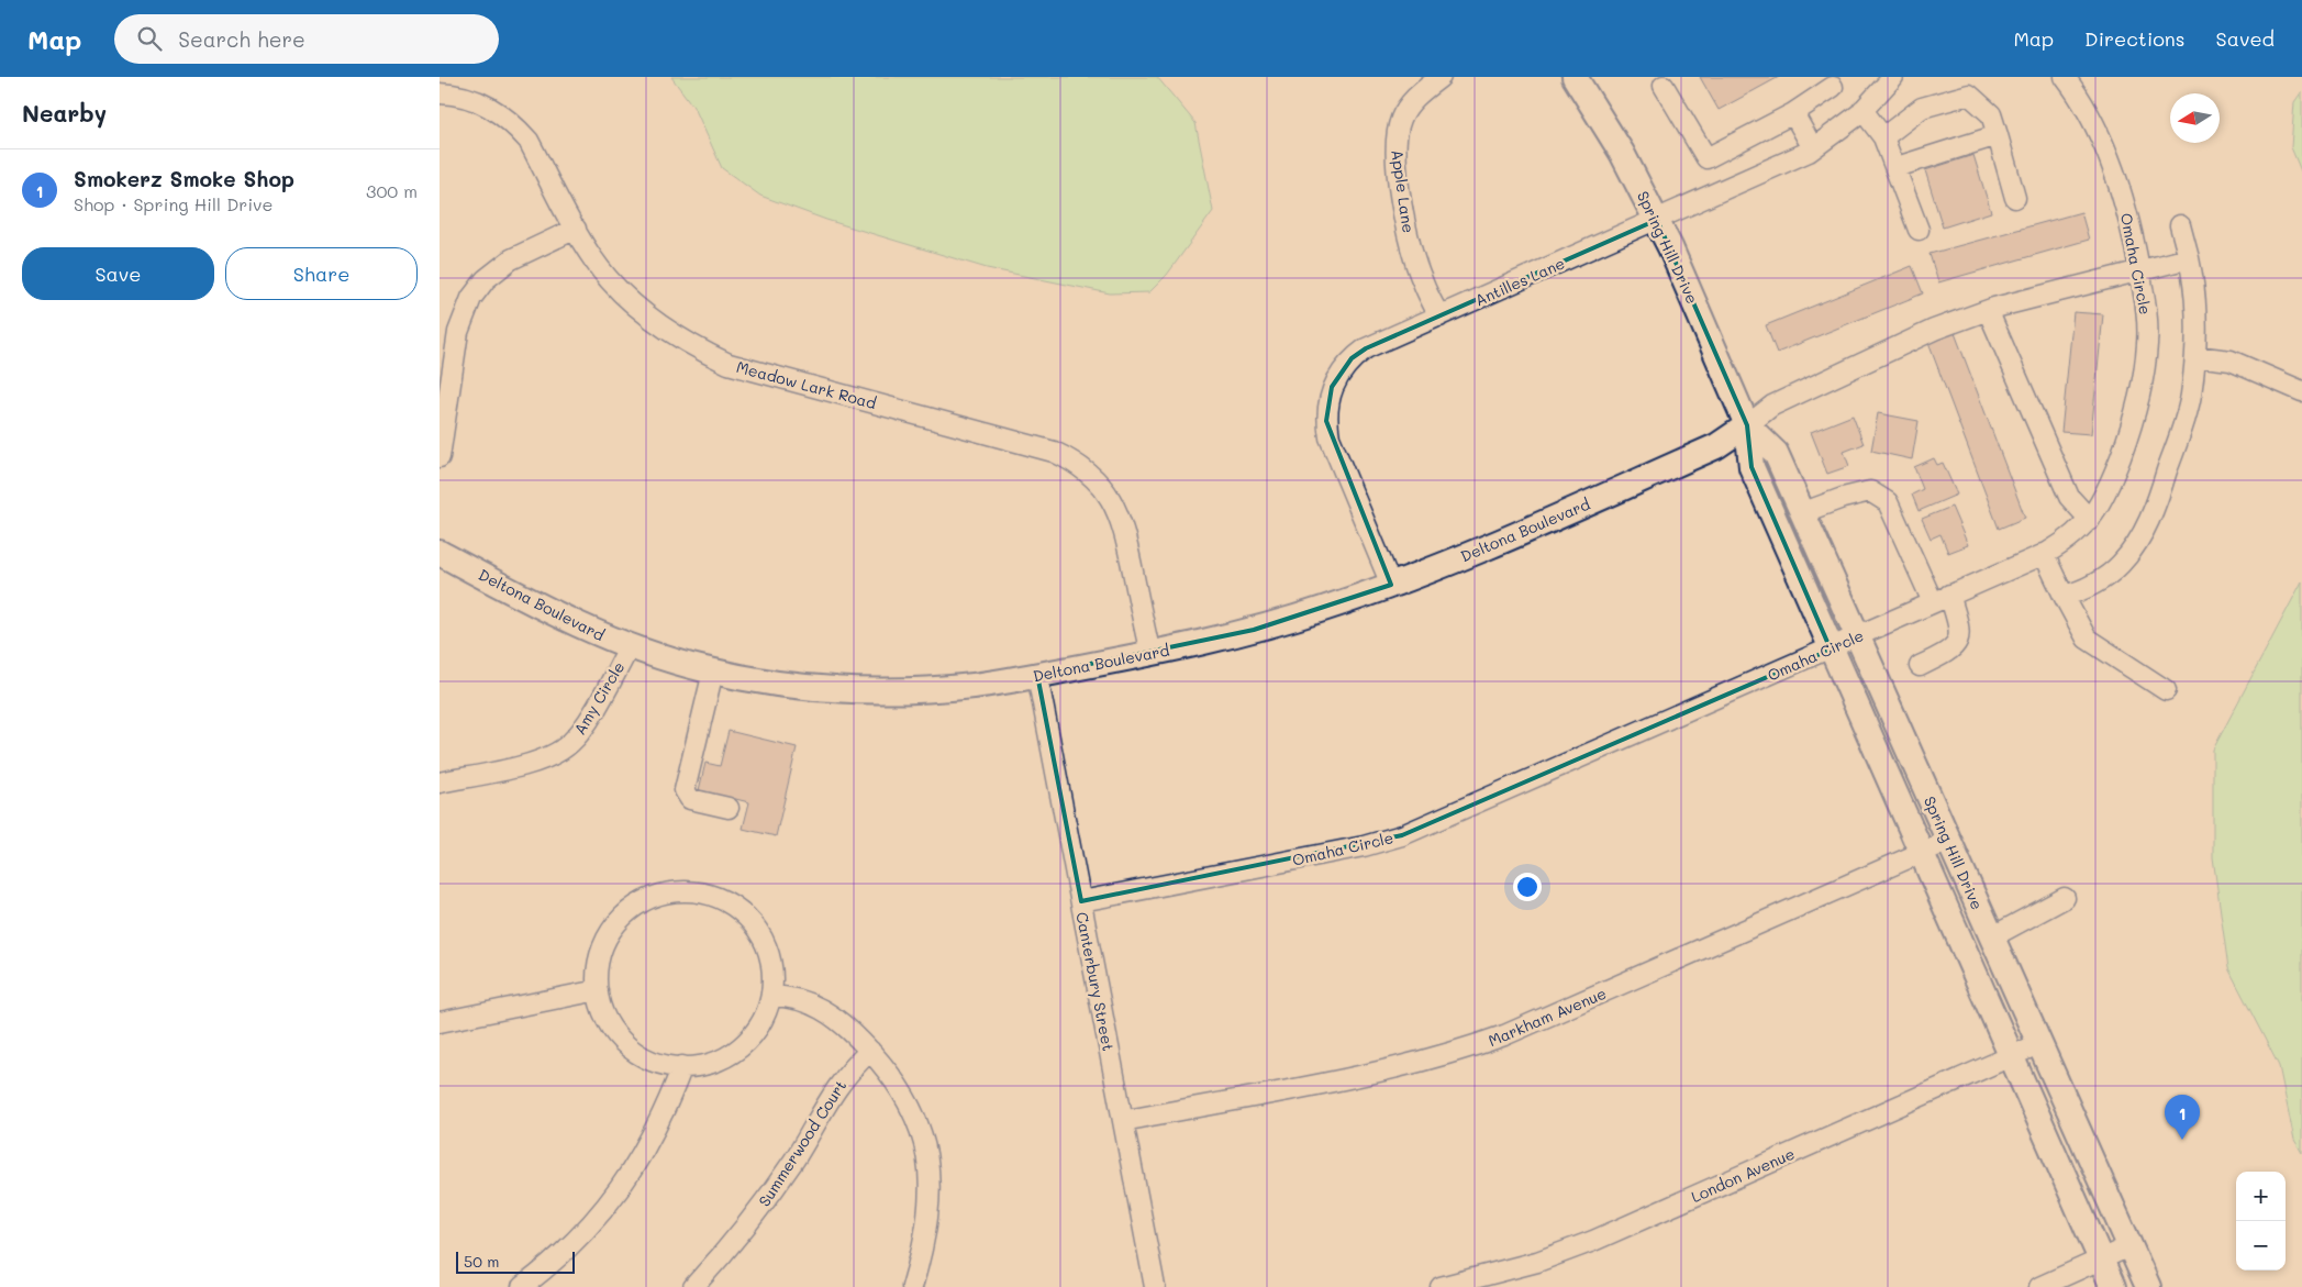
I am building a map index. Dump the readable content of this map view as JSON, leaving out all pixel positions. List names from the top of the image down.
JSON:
{
  "streets": {
    "main road": ["Spring Hill Drive", "Deltona Boulevard"],
    "street": [
      "Apple Lane",
      "Omaha Circle",
      "Antilles Lane",
      "Meadow Lark Road",
      "Amy Circle",
      "Canterbury Street",
      "Markham Avenue",
      "Summerwood Court",
      "London Avenue"
    ]
  },
  "crossings": [
    ["Apple Lane", "Antilles Lane"],
    ["Spring Hill Drive", "Omaha Circle"],
    ["Spring Hill Drive", "Antilles Lane"],
    ["Spring Hill Drive", "Deltona Boulevard"],
    ["Spring Hill Drive", "Markham Avenue"],
    ["Spring Hill Drive", "London Avenue"],
    ["Omaha Circle", "Canterbury Street"],
    ["Antilles Lane", "Deltona Boulevard"],
    ["Meadow Lark Road", "Deltona Boulevard"],
    ["Deltona Boulevard", "Amy Circle"],
    ["Deltona Boulevard", "Canterbury Street"],
    ["Canterbury Street", "Markham Avenue"]
  ],
  "scale_bar": "50 m",
  "north": "left",
  "page": {
    "header": "Map",
    "search": "Search here",
    "nav": ["Map", "Directions", "Saved"],
    "heading": "Nearby",
    "list": [
      {
        "mark": "1",
        "name": "Smokerz Smoke Shop",
        "note": "Shop · Spring Hill Drive",
        "value": "300 m"
      }
    ],
    "buttons": ["Save", "Share"],
    "pins": "1",
    "map_buttons": ["+", "−"],
    "scale": "50 m"
  }
}
